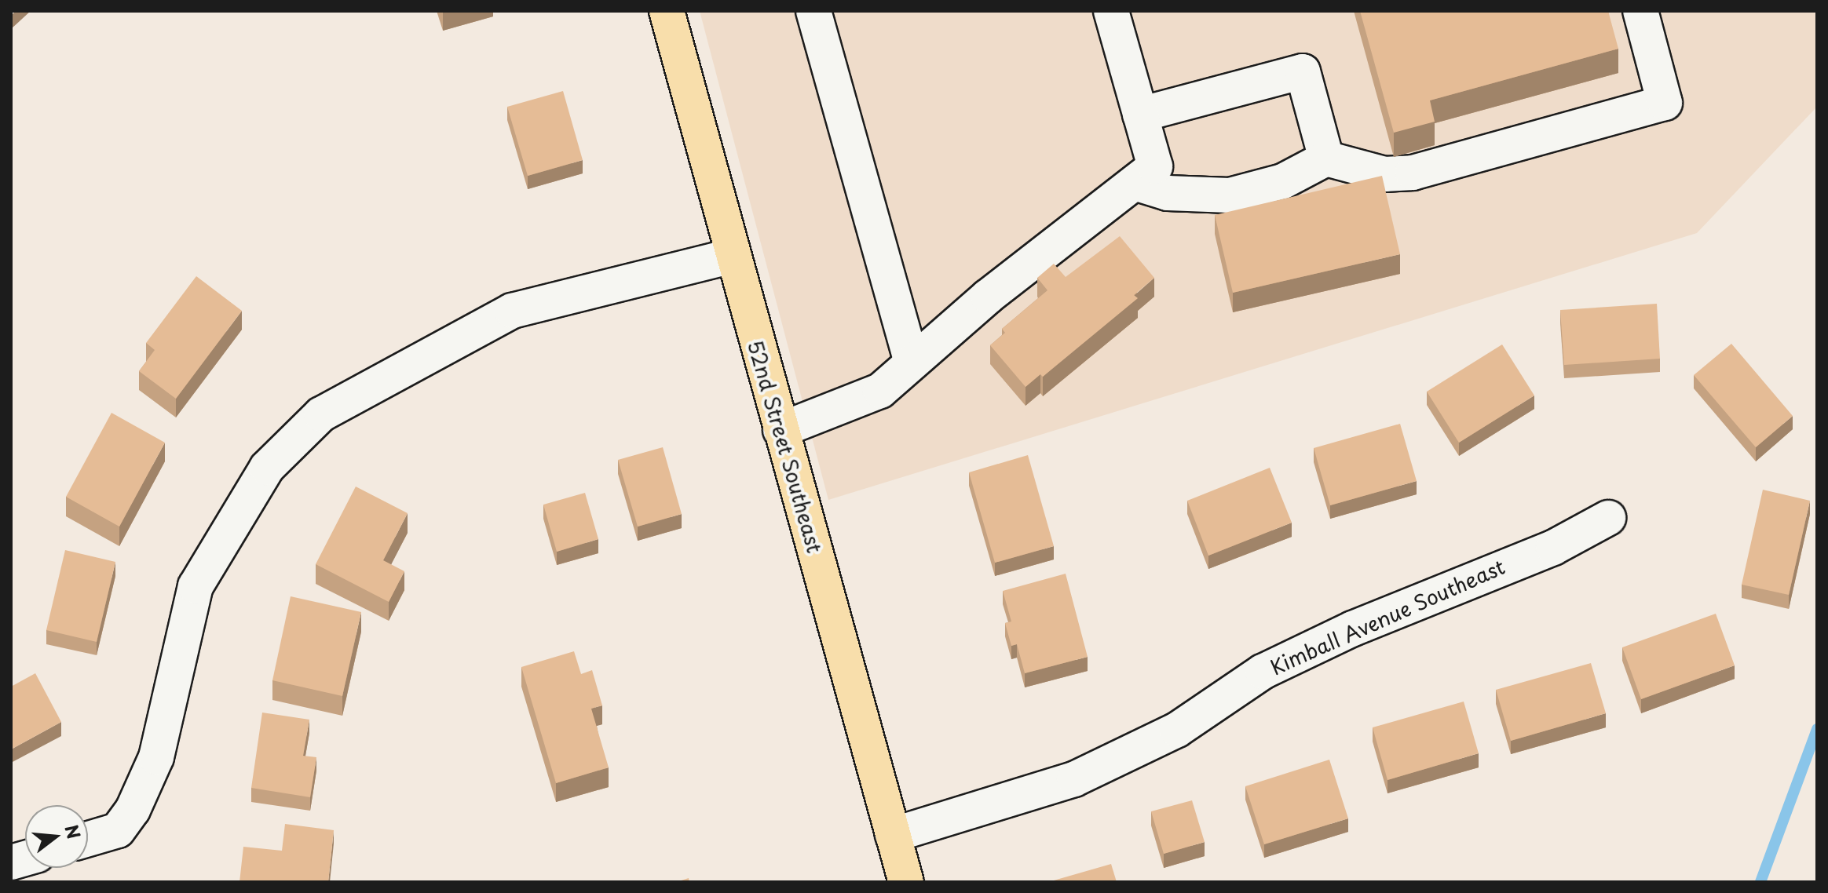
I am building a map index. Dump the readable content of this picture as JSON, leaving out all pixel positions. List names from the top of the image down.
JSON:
{
  "streets": {
    "main road": ["52nd Street Southeast"],
    "street": ["Kimball Avenue Southeast"]
  },
  "crossings": [
    ["52nd Street Southeast", "Kimball Avenue Southeast"]
  ],
  "north": "right"
}
